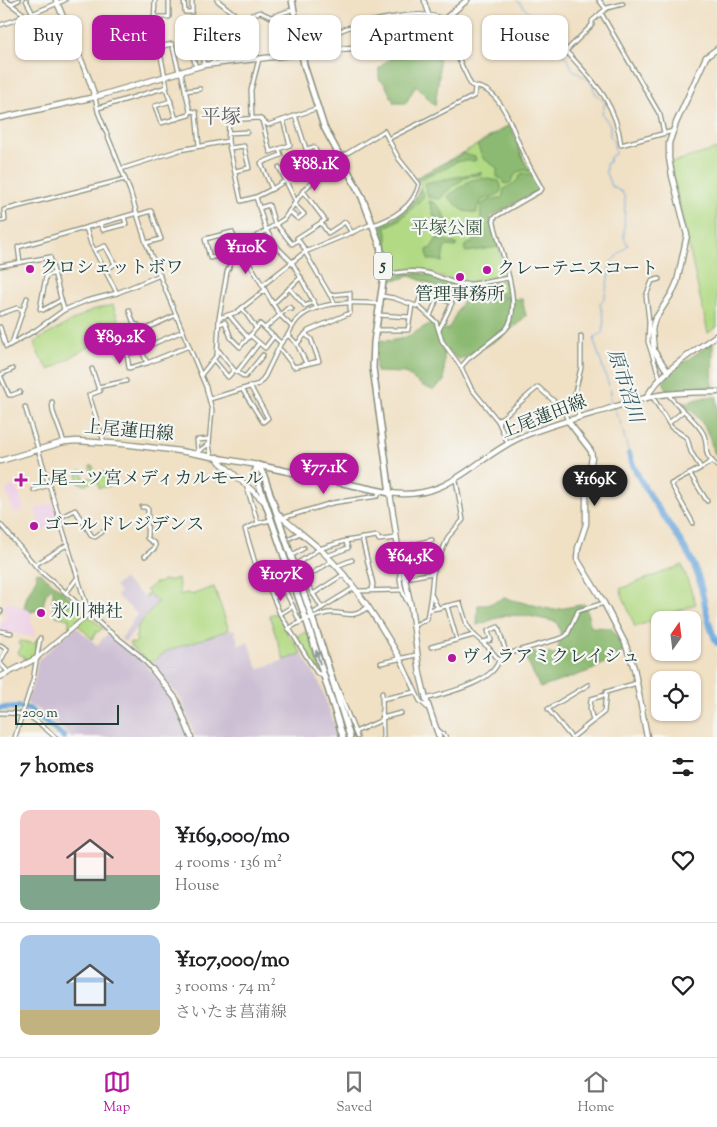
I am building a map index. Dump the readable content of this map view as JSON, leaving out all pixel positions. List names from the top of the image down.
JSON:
{
  "streets": {
    "main road": ["5"],
    "street": ["上尾蓮田線"]
  },
  "crossings": [
    ["5", "上尾蓮田線"]
  ],
  "districts": ["平塚"],
  "water": ["原市沼川"],
  "parks": ["平塚公園"],
  "places": {
    "other": [
      "クロシェットボワ",
      "クレーテニスコート",
      "管理事務所",
      "ゴールドレジデンス",
      "氷川神社",
      "ヴィラアミクレイシュ"
    ],
    "health": ["上尾二ツ宮メディカルモール"]
  },
  "scale_bar": "200 m",
  "north": "top",
  "page": {
    "chip": [
      "Buy",
      "Rent",
      "Filters",
      "New",
      "Apartment",
      "House"
    ],
    "price": [
      "¥88.1K",
      "¥110K",
      "¥89.2K",
      "¥77.1K",
      "¥169K",
      "¥64.5K",
      "¥107K"
    ],
    "scale": "200 m",
    "heading": "7 homes",
    "list": [
      {
        "name": "¥169,000/mo",
        "note": "4 rooms · 136 m² · House"
      },
      {
        "name": "¥107,000/mo",
        "note": "3 rooms · 74 m² · さいたま菖蒲線"
      }
    ],
    "tabs": ["Map", "Saved", "Home"]
  }
}
